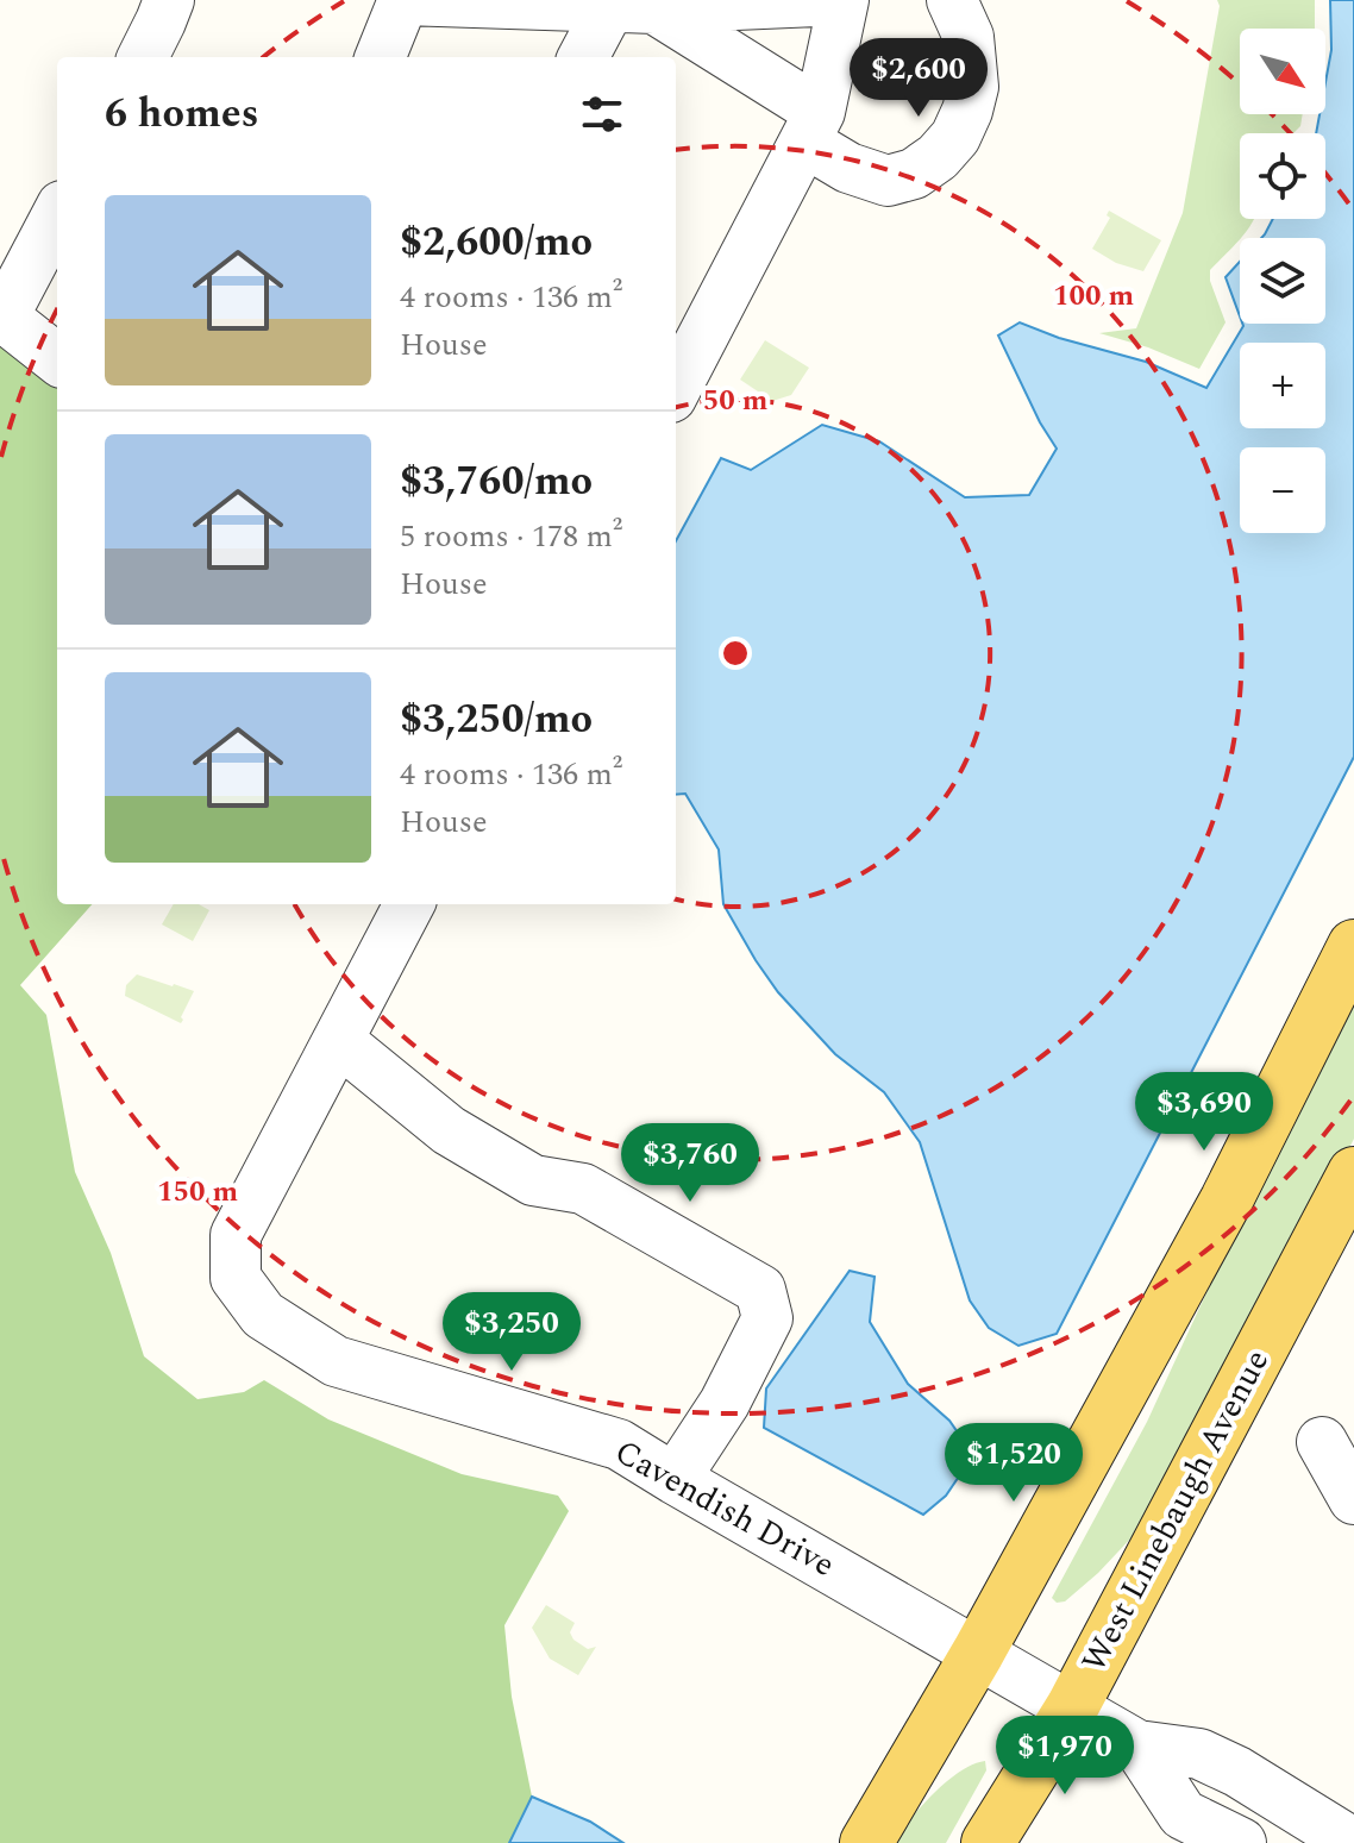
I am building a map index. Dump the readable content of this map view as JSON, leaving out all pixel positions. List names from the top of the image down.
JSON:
{
  "streets": {
    "main road": ["West Linebaugh Avenue"],
    "street": ["Cavendish Drive"]
  },
  "crossings": [
    ["Cavendish Drive", "West Linebaugh Avenue"]
  ],
  "north": "bottom right",
  "page": {
    "map_buttons": ["+", "−"],
    "price": [
      "$2,600",
      "$3,690",
      "$3,760",
      "$3,250",
      "$1,520",
      "$1,970"
    ],
    "heading": "6 homes",
    "list": [
      {
        "name": "$2,600/mo",
        "note": "4 rooms · 136 m² · House"
      },
      {
        "name": "$3,760/mo",
        "note": "5 rooms · 178 m² · House"
      },
      {
        "name": "$3,250/mo",
        "note": "4 rooms · 136 m² · House"
      }
    ]
  },
  "rings": ["100 m", "50 m", "150 m"]
}
